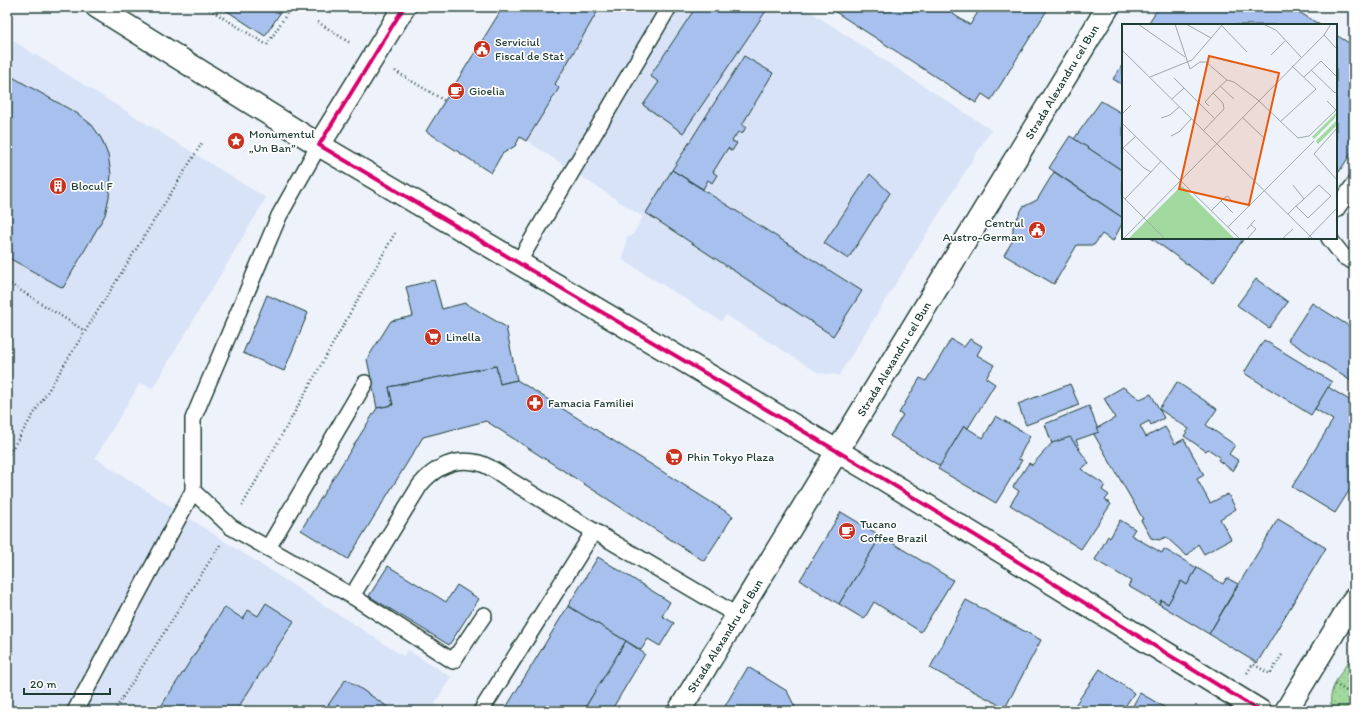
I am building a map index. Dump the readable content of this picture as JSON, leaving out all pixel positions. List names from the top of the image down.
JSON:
{
  "streets": {
    "main road": ["Strada Alexandru cel Bun"]
  },
  "places": {
    "public building": ["Serviciul Fiscal de Stat", "Centrul Austro-German"],
    "cafe": ["Gioelia", "Tucano Coffee Brazil"],
    "place": ["Monumentul „Un Ban”"],
    "building": ["Blocul F"],
    "supermarket": ["Linella", "Phin Tokyo Plaza"],
    "pharmacy": ["Famacia Familiei"]
  },
  "scale_bar": "20 m"
}
